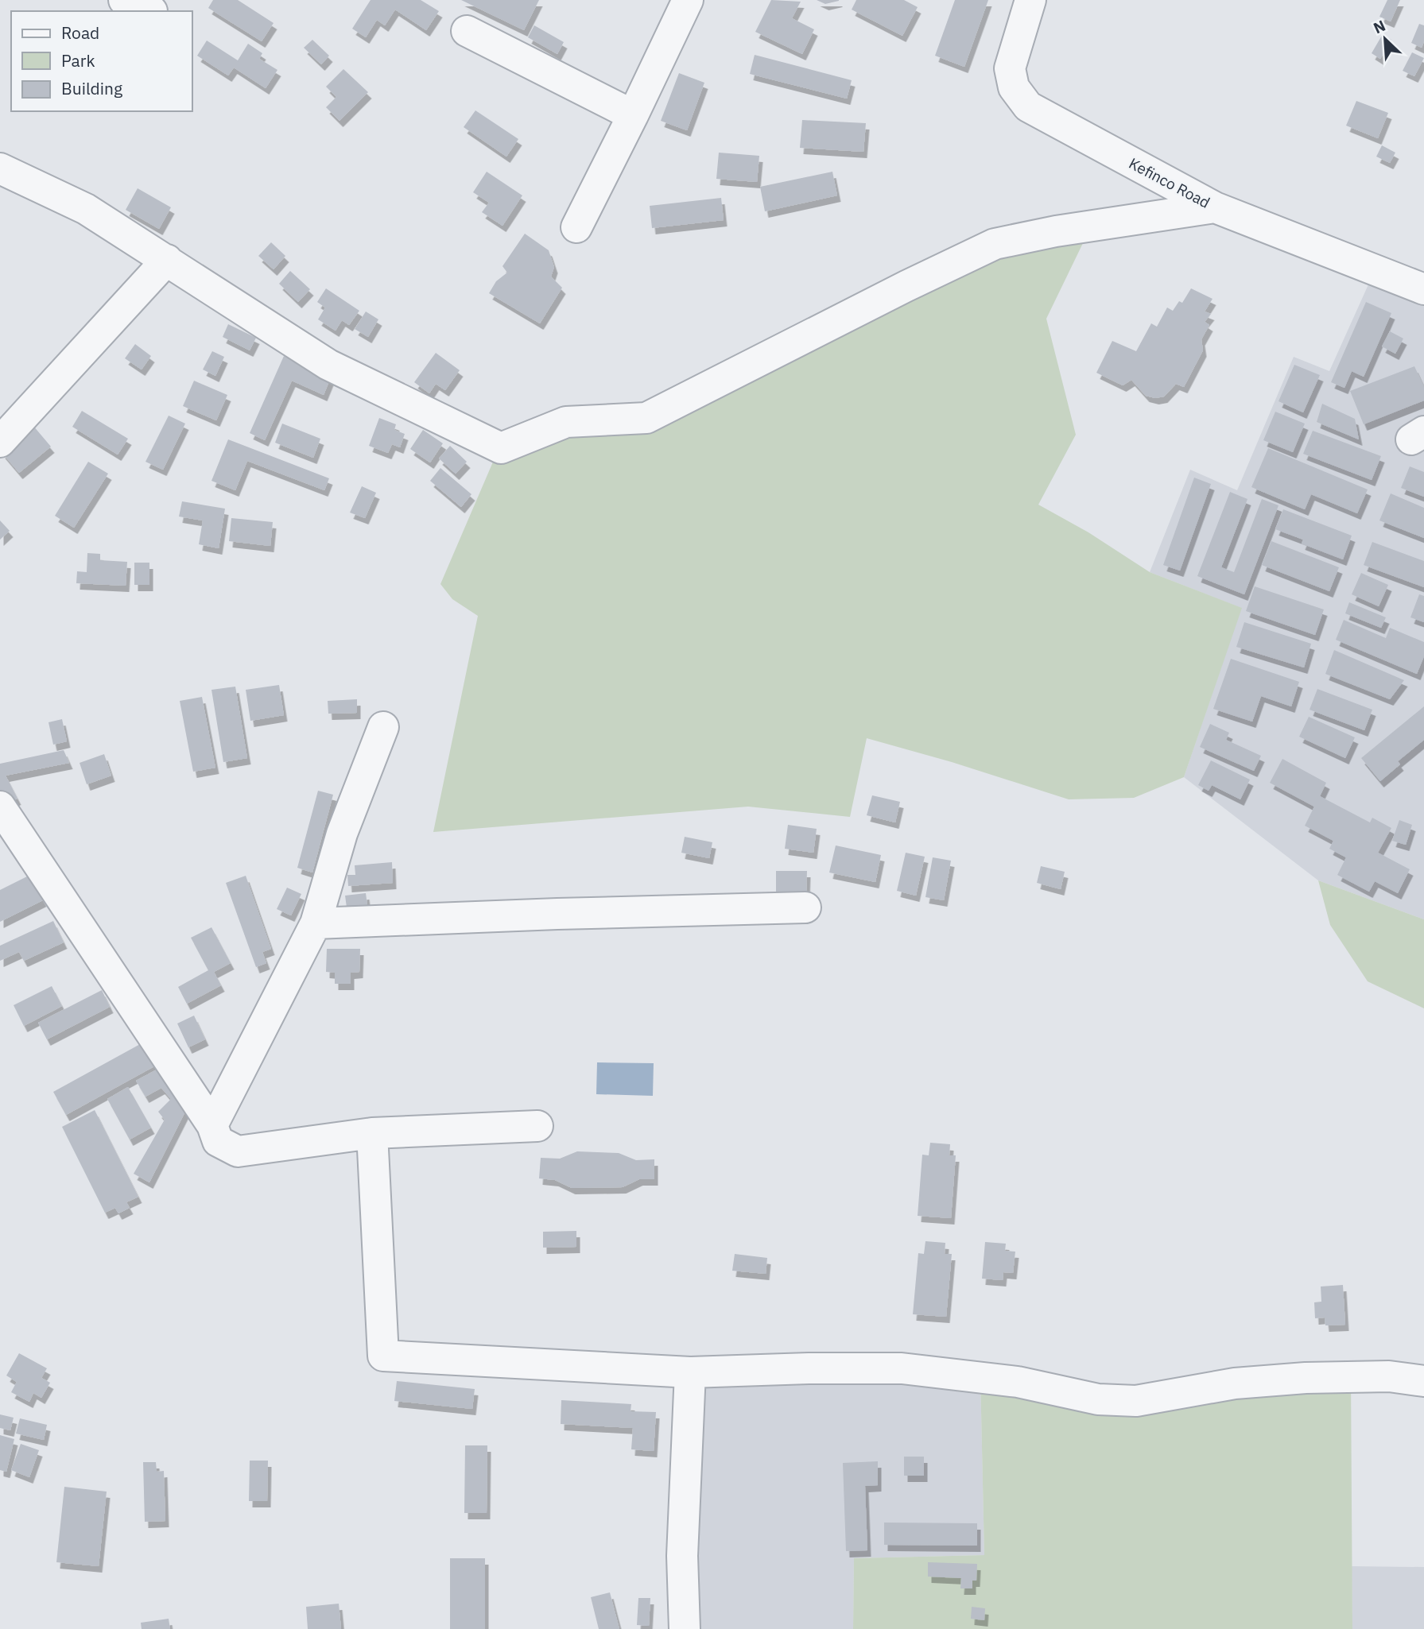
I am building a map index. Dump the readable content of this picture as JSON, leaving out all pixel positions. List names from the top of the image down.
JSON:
{
  "streets": {
    "street": ["Kefinco Road"]
  },
  "legend": ["Road", "Park", "Building"],
  "north": "top left"
}
